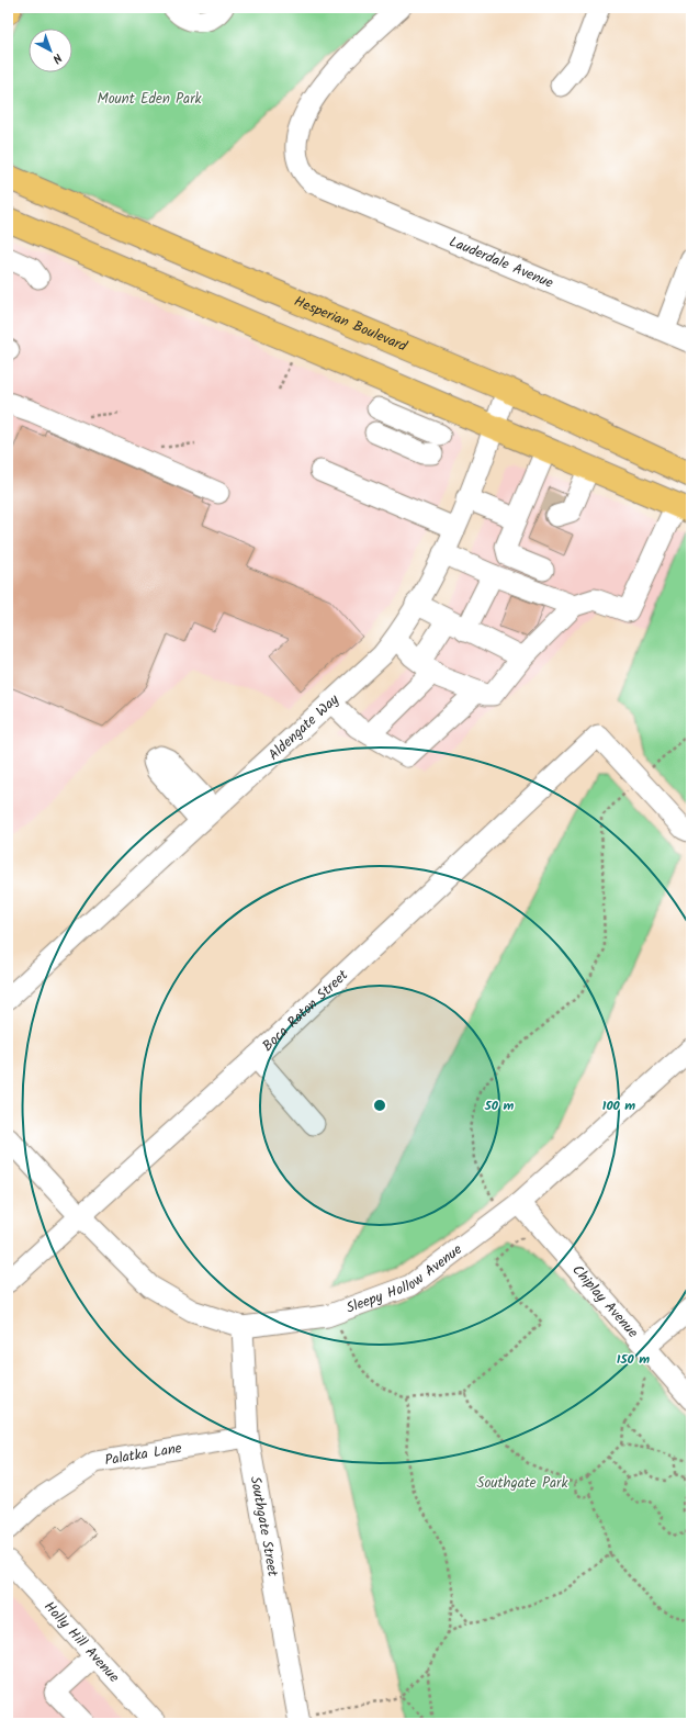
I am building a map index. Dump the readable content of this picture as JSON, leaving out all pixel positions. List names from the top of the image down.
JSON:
{
  "streets": {
    "main road": ["Hesperian Boulevard"],
    "street": [
      "Lauderdale Avenue",
      "Aldengate Way",
      "Boca Raton Street",
      "Sleepy Hollow Avenue",
      "Chiplay Avenue",
      "Palatka Lane",
      "Southgate Street",
      "Holly Hill Avenue"
    ]
  },
  "crossings": [
    ["Hesperian Boulevard", "Aldengate Way"],
    ["Boca Raton Street", "Sleepy Hollow Avenue"],
    ["Sleepy Hollow Avenue", "Chiplay Avenue"],
    ["Sleepy Hollow Avenue", "Southgate Street"],
    ["Palatka Lane", "Southgate Street"]
  ],
  "parks": ["Mount Eden Park", "Southgate Park"],
  "north": "bottom right",
  "rings": ["50 m", "100 m", "150 m"]
}
